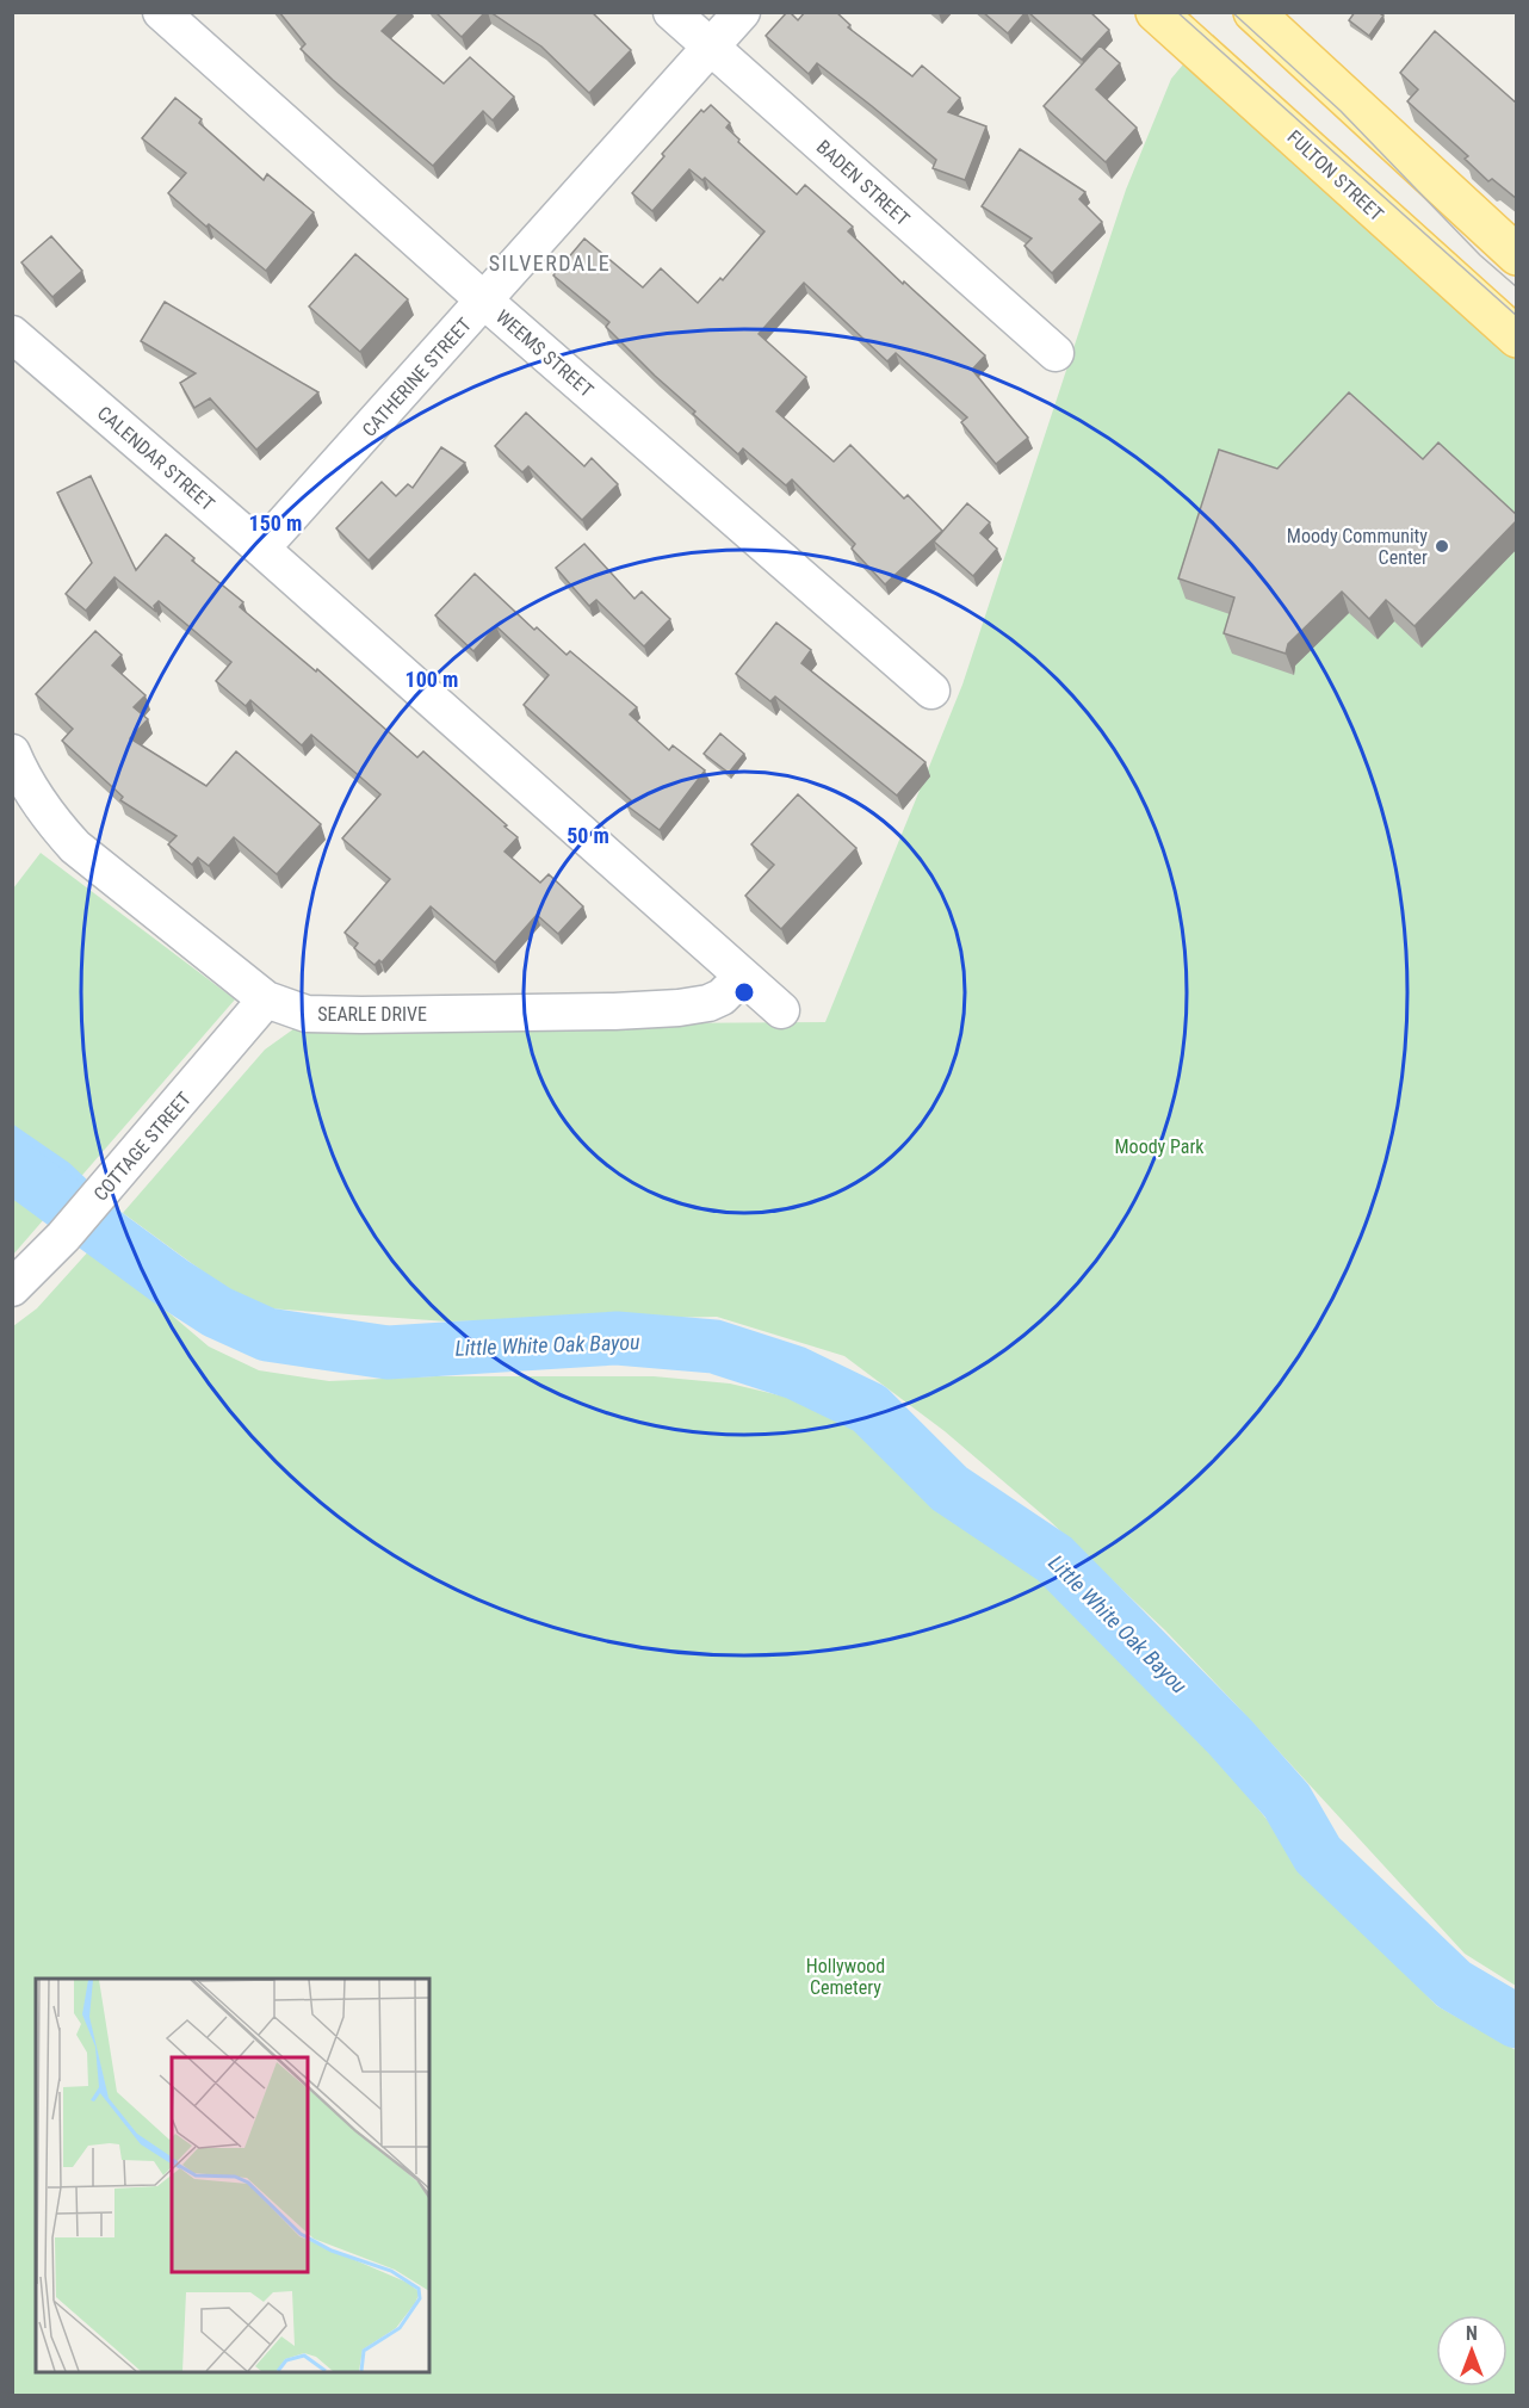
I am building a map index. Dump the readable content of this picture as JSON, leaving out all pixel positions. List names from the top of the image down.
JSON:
{
  "streets": {
    "main road": ["FULTON STREET"],
    "street": [
      "BADEN STREET",
      "WEEMS STREET",
      "CATHERINE STREET",
      "CALENDAR STREET",
      "SEARLE DRIVE",
      "COTTAGE STREET"
    ]
  },
  "crossings": [
    ["BADEN STREET", "CATHERINE STREET"],
    ["WEEMS STREET", "CATHERINE STREET"],
    ["CATHERINE STREET", "CALENDAR STREET"],
    ["CALENDAR STREET", "SEARLE DRIVE"],
    ["SEARLE DRIVE", "COTTAGE STREET"]
  ],
  "districts": ["SILVERDALE"],
  "water": ["Little White Oak Bayou"],
  "parks": ["Moody Park", "Hollywood Cemetery"],
  "places": ["Moody Community Center"],
  "north": "top",
  "rings": ["150 m", "100 m", "50 m"]
}
